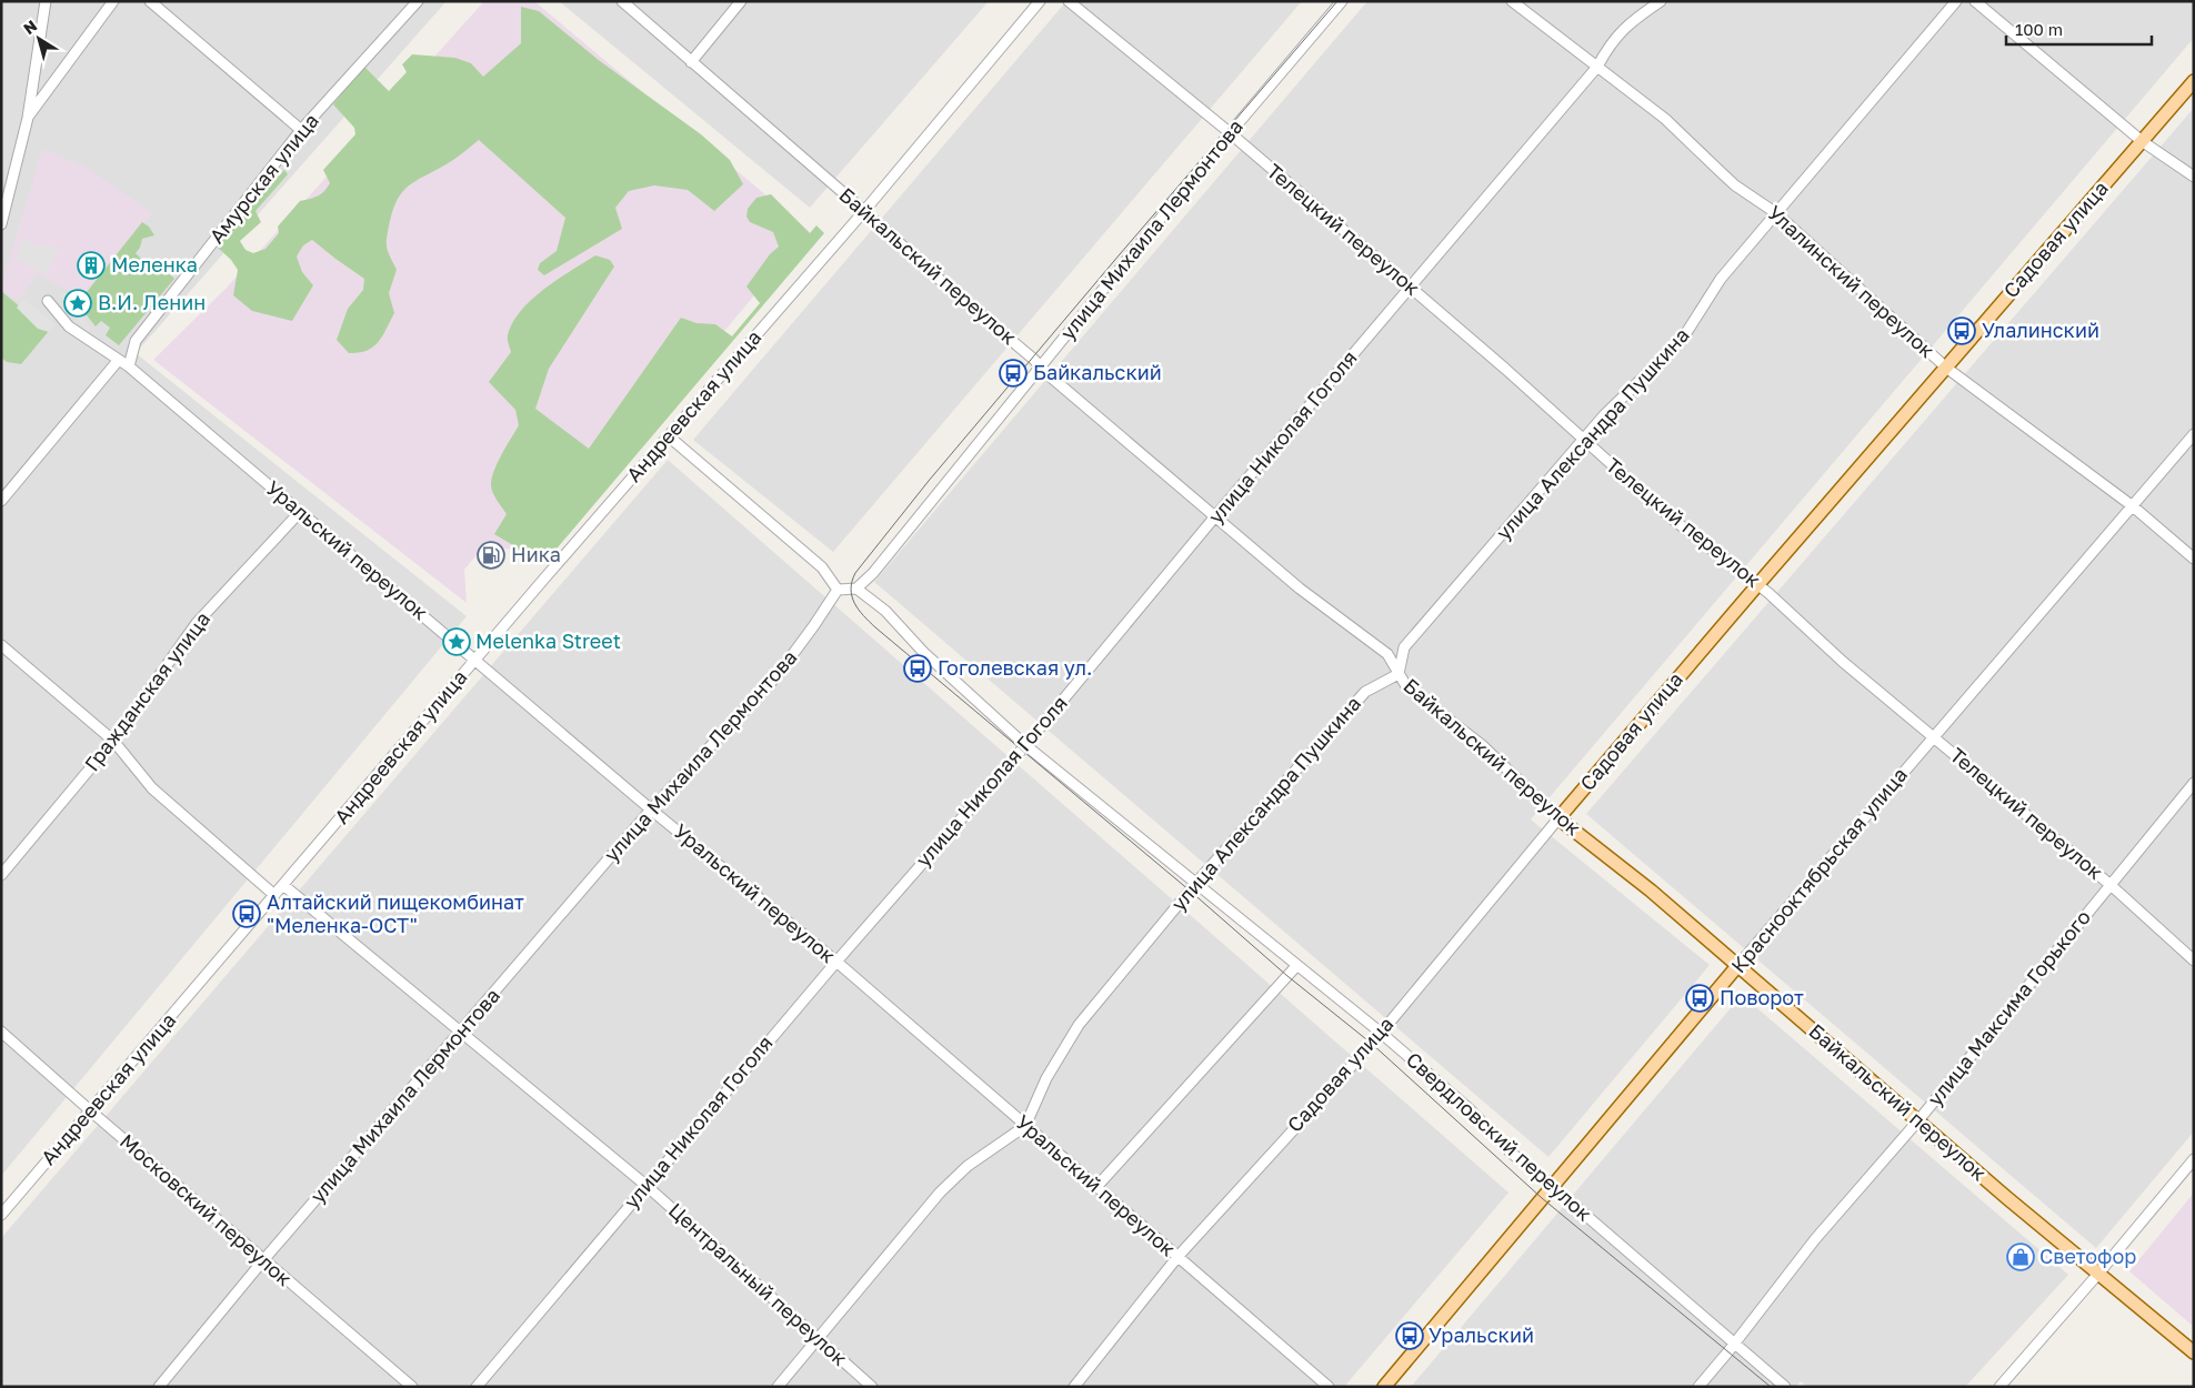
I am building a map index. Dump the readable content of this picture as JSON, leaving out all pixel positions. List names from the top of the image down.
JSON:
{
  "streets": {
    "main road": ["Садовая улица", "Байкальский переулок", "Краснооктябрьская улица"],
    "street": [
      "Амурская улица",
      "улица Михаила Лермонтова",
      "Телецкий переулок",
      "Улалинский переулок",
      "Андреевская улица",
      "улица Александра Пушкина",
      "улица Николая Гоголя",
      "Уральский переулок",
      "Гражданская улица",
      "улица Максима Горького",
      "Свердловский переулок",
      "Московский переулок",
      "Центральный переулок"
    ]
  },
  "crossings": [
    ["Амурская улица", "Уральский переулок"],
    ["улица Михаила Лермонтова", "Телецкий переулок"],
    ["улица Михаила Лермонтова", "Байкальский переулок"],
    ["улица Михаила Лермонтова", "Уральский переулок"],
    ["улица Михаила Лермонтова", "Свердловский переулок"],
    ["улица Михаила Лермонтова", "Московский переулок"],
    ["улица Михаила Лермонтова", "Центральный переулок"],
    ["Телецкий переулок", "Садовая улица"],
    ["Телецкий переулок", "улица Александра Пушкина"],
    ["Телецкий переулок", "улица Николая Гоголя"],
    ["Телецкий переулок", "Краснооктябрьская улица"],
    ["Телецкий переулок", "улица Максима Горького"],
    ["Садовая улица", "Байкальский переулок"],
    ["Садовая улица", "Улалинский переулок"],
    ["Садовая улица", "Уральский переулок"],
    ["Садовая улица", "Свердловский переулок"],
    ["Байкальский переулок", "Андреевская улица"],
    ["Байкальский переулок", "улица Александра Пушкина"],
    ["Байкальский переулок", "улица Николая Гоголя"],
    ["Байкальский переулок", "Краснооктябрьская улица"],
    ["Байкальский переулок", "улица Максима Горького"],
    ["Улалинский переулок", "улица Александра Пушкина"],
    ["Улалинский переулок", "улица Николая Гоголя"],
    ["Улалинский переулок", "Краснооктябрьская улица"],
    ["Андреевская улица", "Уральский переулок"],
    ["Андреевская улица", "Московский переулок"],
    ["Андреевская улица", "Центральный переулок"],
    ["улица Александра Пушкина", "Уральский переулок"],
    ["улица Александра Пушкина", "Свердловский переулок"],
    ["улица Николая Гоголя", "Уральский переулок"],
    ["улица Николая Гоголя", "Свердловский переулок"],
    ["улица Николая Гоголя", "Центральный переулок"],
    ["Уральский переулок", "Гражданская улица"],
    ["Краснооктябрьская улица", "Свердловский переулок"],
    ["улица Максима Горького", "Свердловский переулок"]
  ],
  "places": {
    "building": ["Меленка"],
    "place": ["В.И. Ленин", "Melenka Street"],
    "bus stop": [
      "Улалинский",
      "Байкальский",
      "Гоголевская ул.",
      "Алтайский пищекомбинат \"Меленка-ОСТ\"",
      "Поворот",
      "Уральский"
    ],
    "fuel station": ["Ника"],
    "shop": ["Светофор"]
  },
  "scale_bar": "100 m",
  "north": "top left"
}
